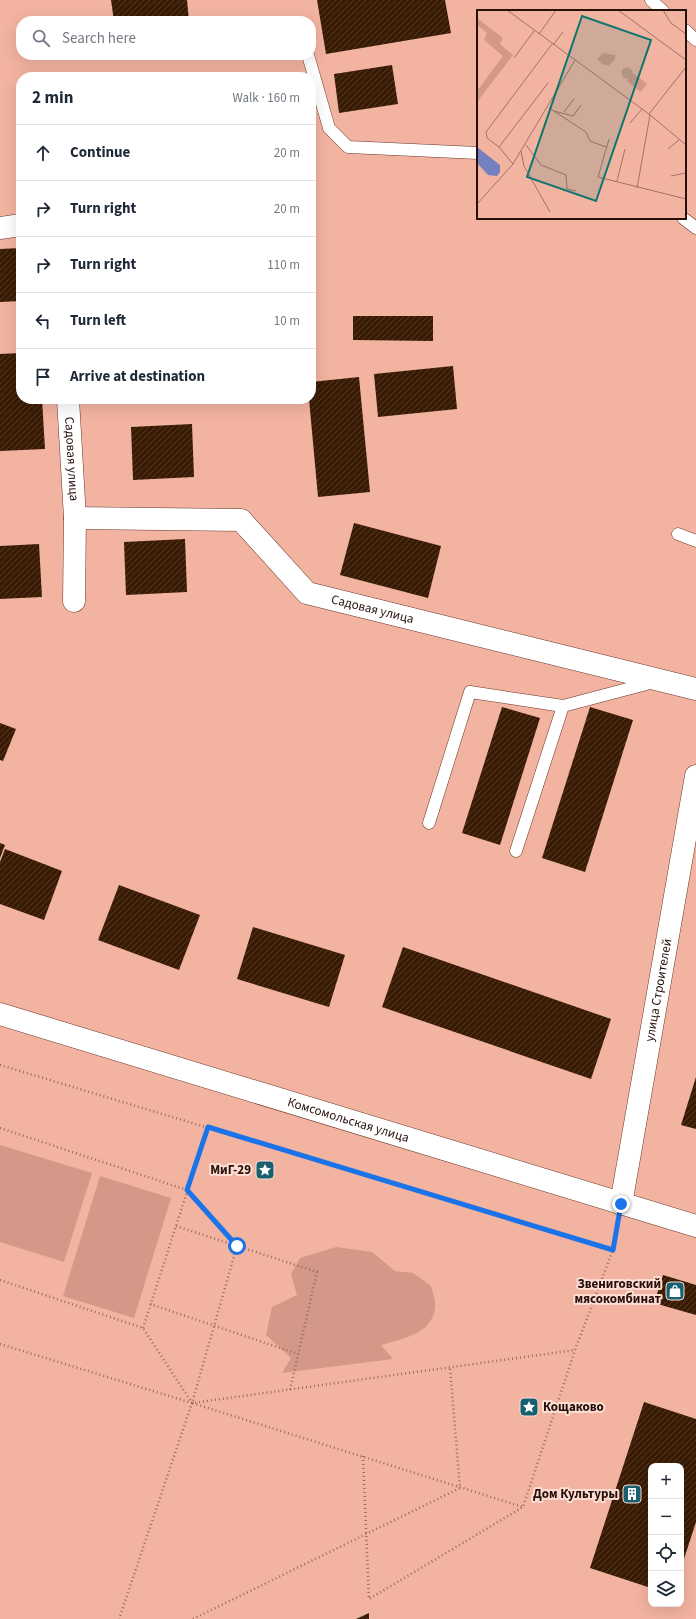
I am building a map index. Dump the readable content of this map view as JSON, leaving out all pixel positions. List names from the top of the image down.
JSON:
{
  "streets": {
    "street": ["Садовая улица", "улица Строителей", "Комсомольская улица"]
  },
  "crossings": [
    ["улица Строителей", "Комсомольская улица"]
  ],
  "places": {
    "place": ["МиГ-29", "Кощаково"],
    "shop": ["Звениговский мясокомбинат"],
    "building": ["Дом Культуры"]
  },
  "page": {
    "search": "Search here",
    "heading": ["2 min", "Walk · 160 m"],
    "list": [
      ["Continue", "20 m"],
      ["Turn right", "20 m"],
      ["Turn right", "110 m"],
      ["Turn left", "10 m"],
      "Arrive at destination"
    ],
    "map_buttons": ["+", "−"]
  }
}
